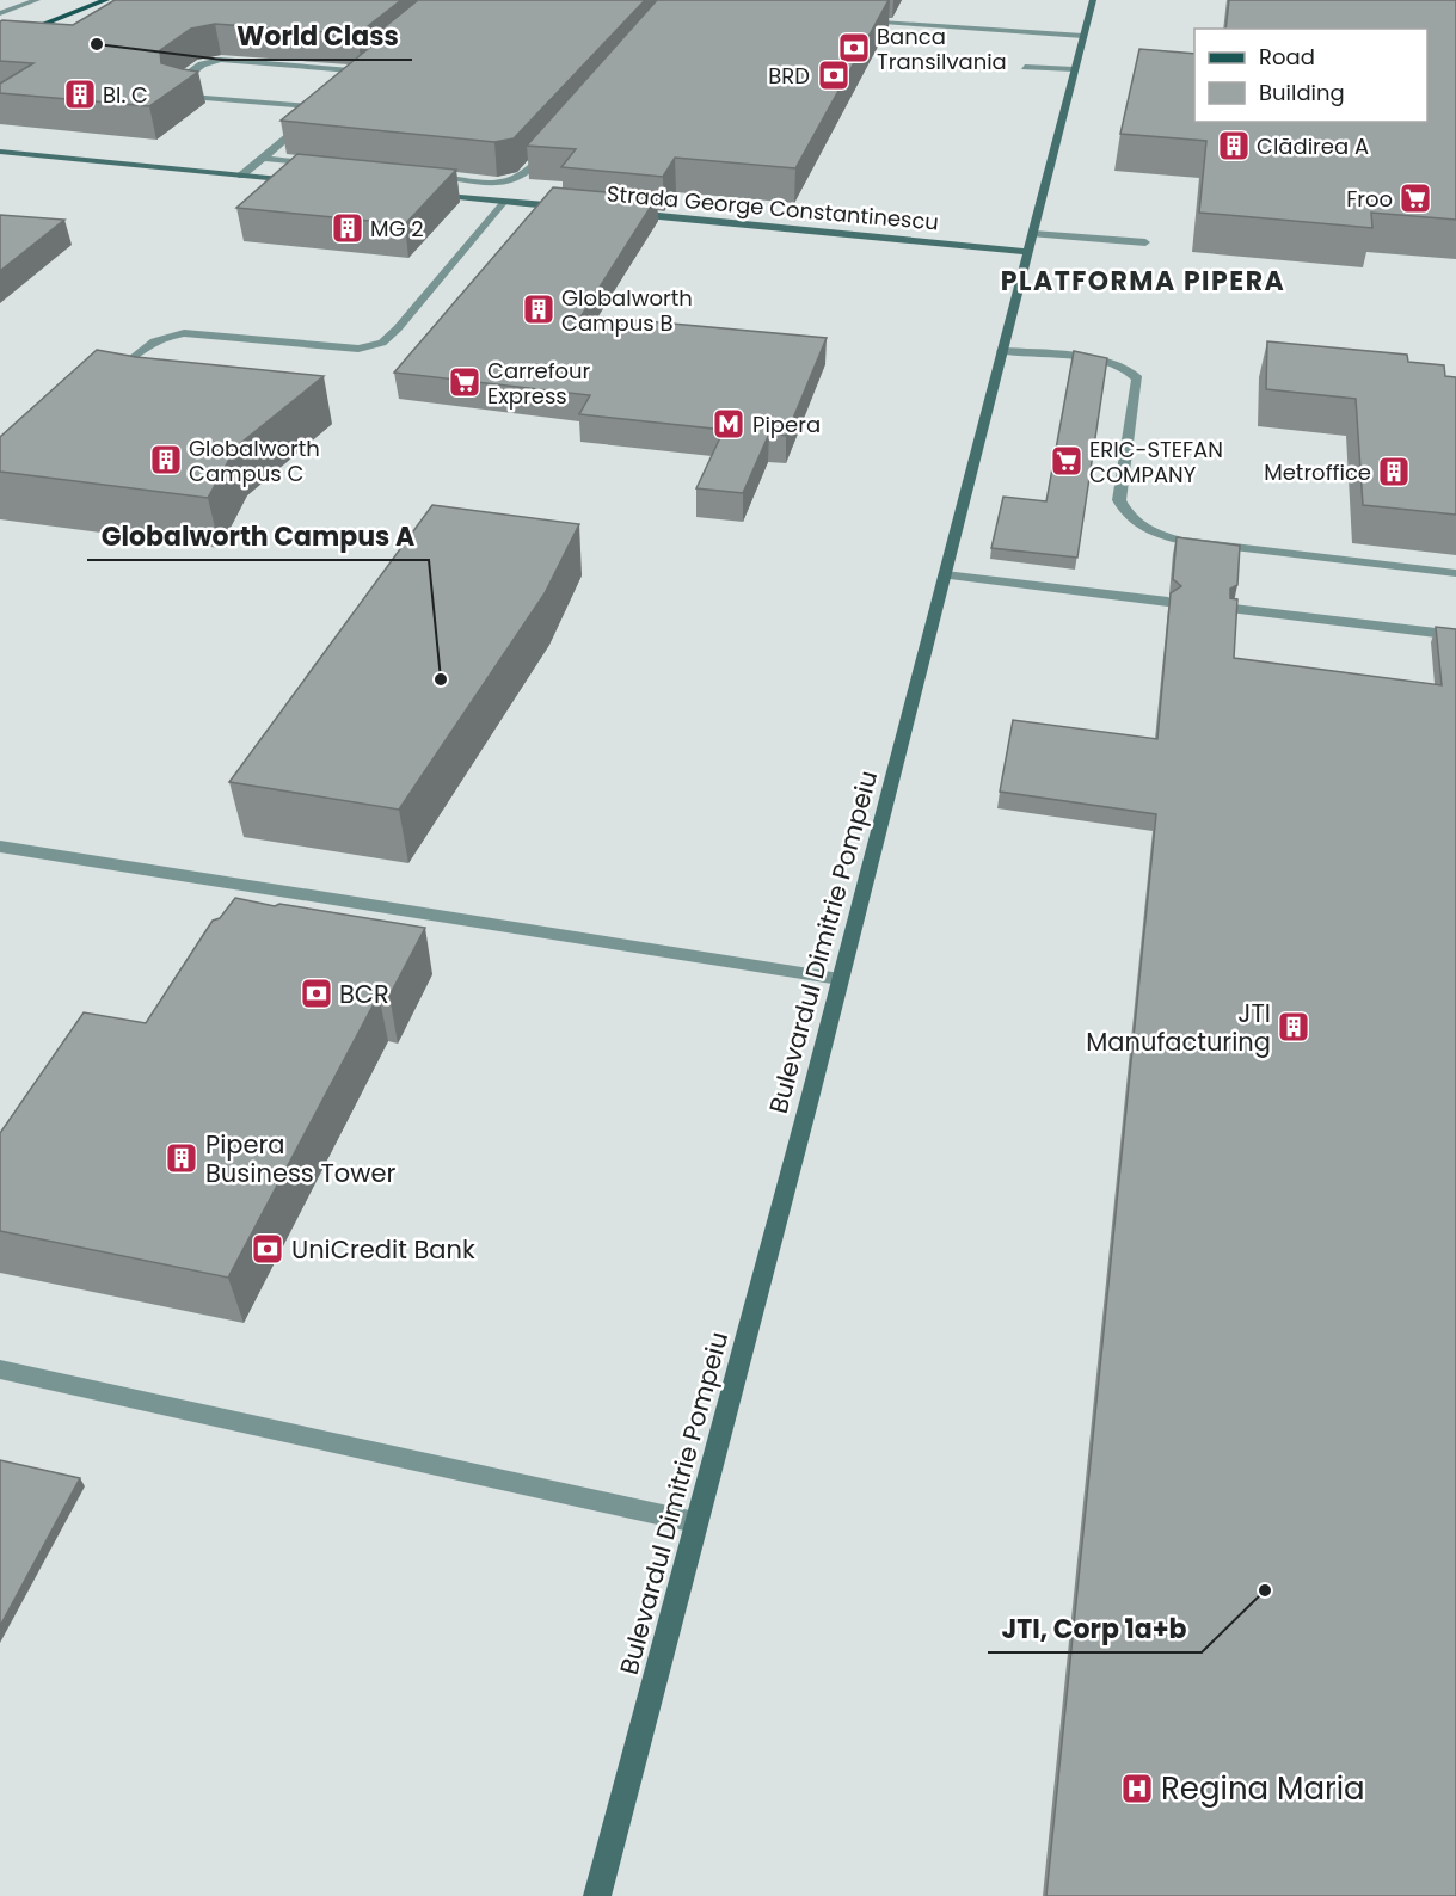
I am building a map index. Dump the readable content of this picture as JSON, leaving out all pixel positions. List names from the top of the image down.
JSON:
{
  "streets": {
    "street": ["Strada George Constantinescu", "Bulevardul Dimitrie Pompeiu"]
  },
  "crossings": [
    ["Strada George Constantinescu", "Bulevardul Dimitrie Pompeiu"]
  ],
  "districts": ["PLATFORMA PIPERA"],
  "places": {
    "other": ["World Class", "Globalworth Campus A", "JTI, Corp 1a+b"],
    "bank": [
      "Banca Transilvania",
      "BRD",
      "BCR",
      "UniCredit Bank"
    ],
    "building": [
      "Bl. C",
      "Clădirea A",
      "MG 2",
      "Globalworth Campus B",
      "Globalworth Campus C",
      "Metroffice",
      "JTI Manufacturing",
      "Pipera Business Tower"
    ],
    "supermarket": ["Froo", "Carrefour Express", "ERIC-STEFAN COMPANY"],
    "metro station": ["Pipera"],
    "hospital": ["Regina Maria"]
  },
  "legend": ["Road", "Building"]
}
